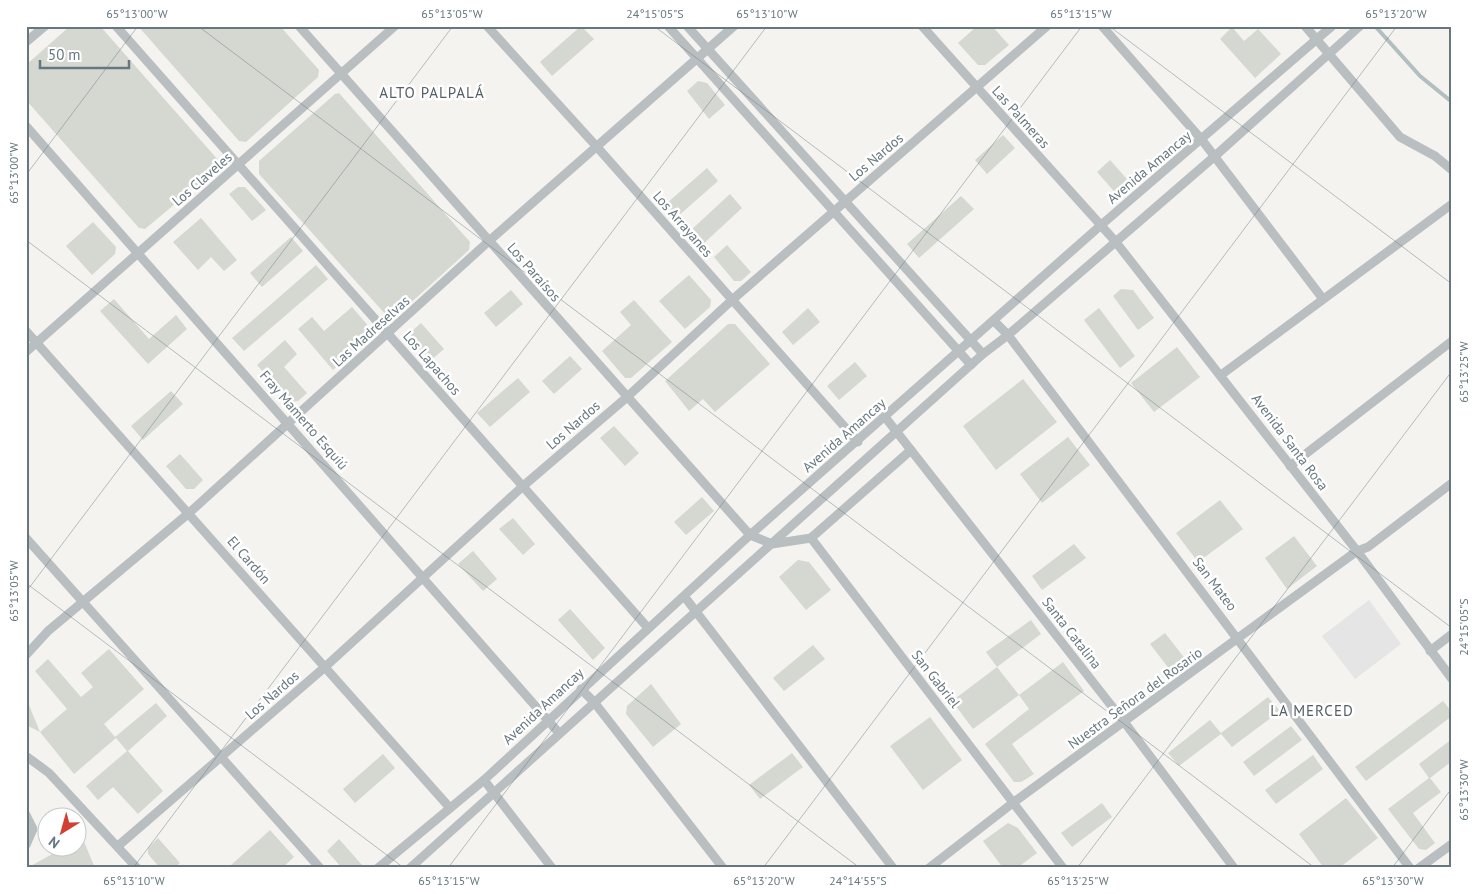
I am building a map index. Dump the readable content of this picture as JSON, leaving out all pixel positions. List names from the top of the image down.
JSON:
{
  "streets": {
    "street": [
      "Las Palmeras",
      "Los Nardos",
      "Avenida Amancay",
      "Los Claveles",
      "Los Arrayanes",
      "Los Paraísos",
      "Las Madreselvas",
      "Los Lapachos",
      "Fray Mamerto Esquiú",
      "Avenida Santa Rosa",
      "El Cardón",
      "San Mateo",
      "Santa Catalina",
      "San Gabriel",
      "Nuestra Señora del Rosario"
    ]
  },
  "crossings": [
    ["Las Palmeras", "Los Nardos"],
    ["Las Palmeras", "Avenida Amancay"],
    ["Las Palmeras", "Avenida Santa Rosa"],
    ["Los Nardos", "Los Arrayanes"],
    ["Los Nardos", "Los Paraísos"],
    ["Los Nardos", "Los Lapachos"],
    ["Los Nardos", "Fray Mamerto Esquiú"],
    ["Los Nardos", "El Cardón"],
    ["Avenida Amancay", "Los Arrayanes"],
    ["Avenida Amancay", "Los Paraísos"],
    ["Avenida Amancay", "Los Lapachos"],
    ["Avenida Amancay", "Fray Mamerto Esquiú"],
    ["Avenida Amancay", "Avenida Santa Rosa"],
    ["Avenida Amancay", "El Cardón"],
    ["Avenida Amancay", "San Mateo"],
    ["Avenida Amancay", "Santa Catalina"],
    ["Los Claveles", "Los Paraísos"],
    ["Los Claveles", "Los Lapachos"],
    ["Los Claveles", "Fray Mamerto Esquiú"],
    ["Los Claveles", "El Cardón"],
    ["Los Arrayanes", "Las Madreselvas"],
    ["Los Paraísos", "Las Madreselvas"],
    ["Las Madreselvas", "Los Lapachos"],
    ["Las Madreselvas", "Fray Mamerto Esquiú"],
    ["Las Madreselvas", "El Cardón"],
    ["Avenida Santa Rosa", "Nuestra Señora del Rosario"],
    ["San Mateo", "Nuestra Señora del Rosario"],
    ["Santa Catalina", "Nuestra Señora del Rosario"],
    ["San Gabriel", "Nuestra Señora del Rosario"]
  ],
  "districts": ["ALTO PALPALÁ", "LA MERCED"],
  "scale_bar": "50 m",
  "north": "bottom left",
  "coordinates": [
    "65°13'00\"W",
    "65°13'05\"W",
    "24°15'05\"S",
    "65°13'10\"W",
    "65°13'15\"W",
    "65°13'20\"W",
    "65°13'25\"W",
    "65°13'30\"W",
    "24°14'55\"S"
  ]
}
